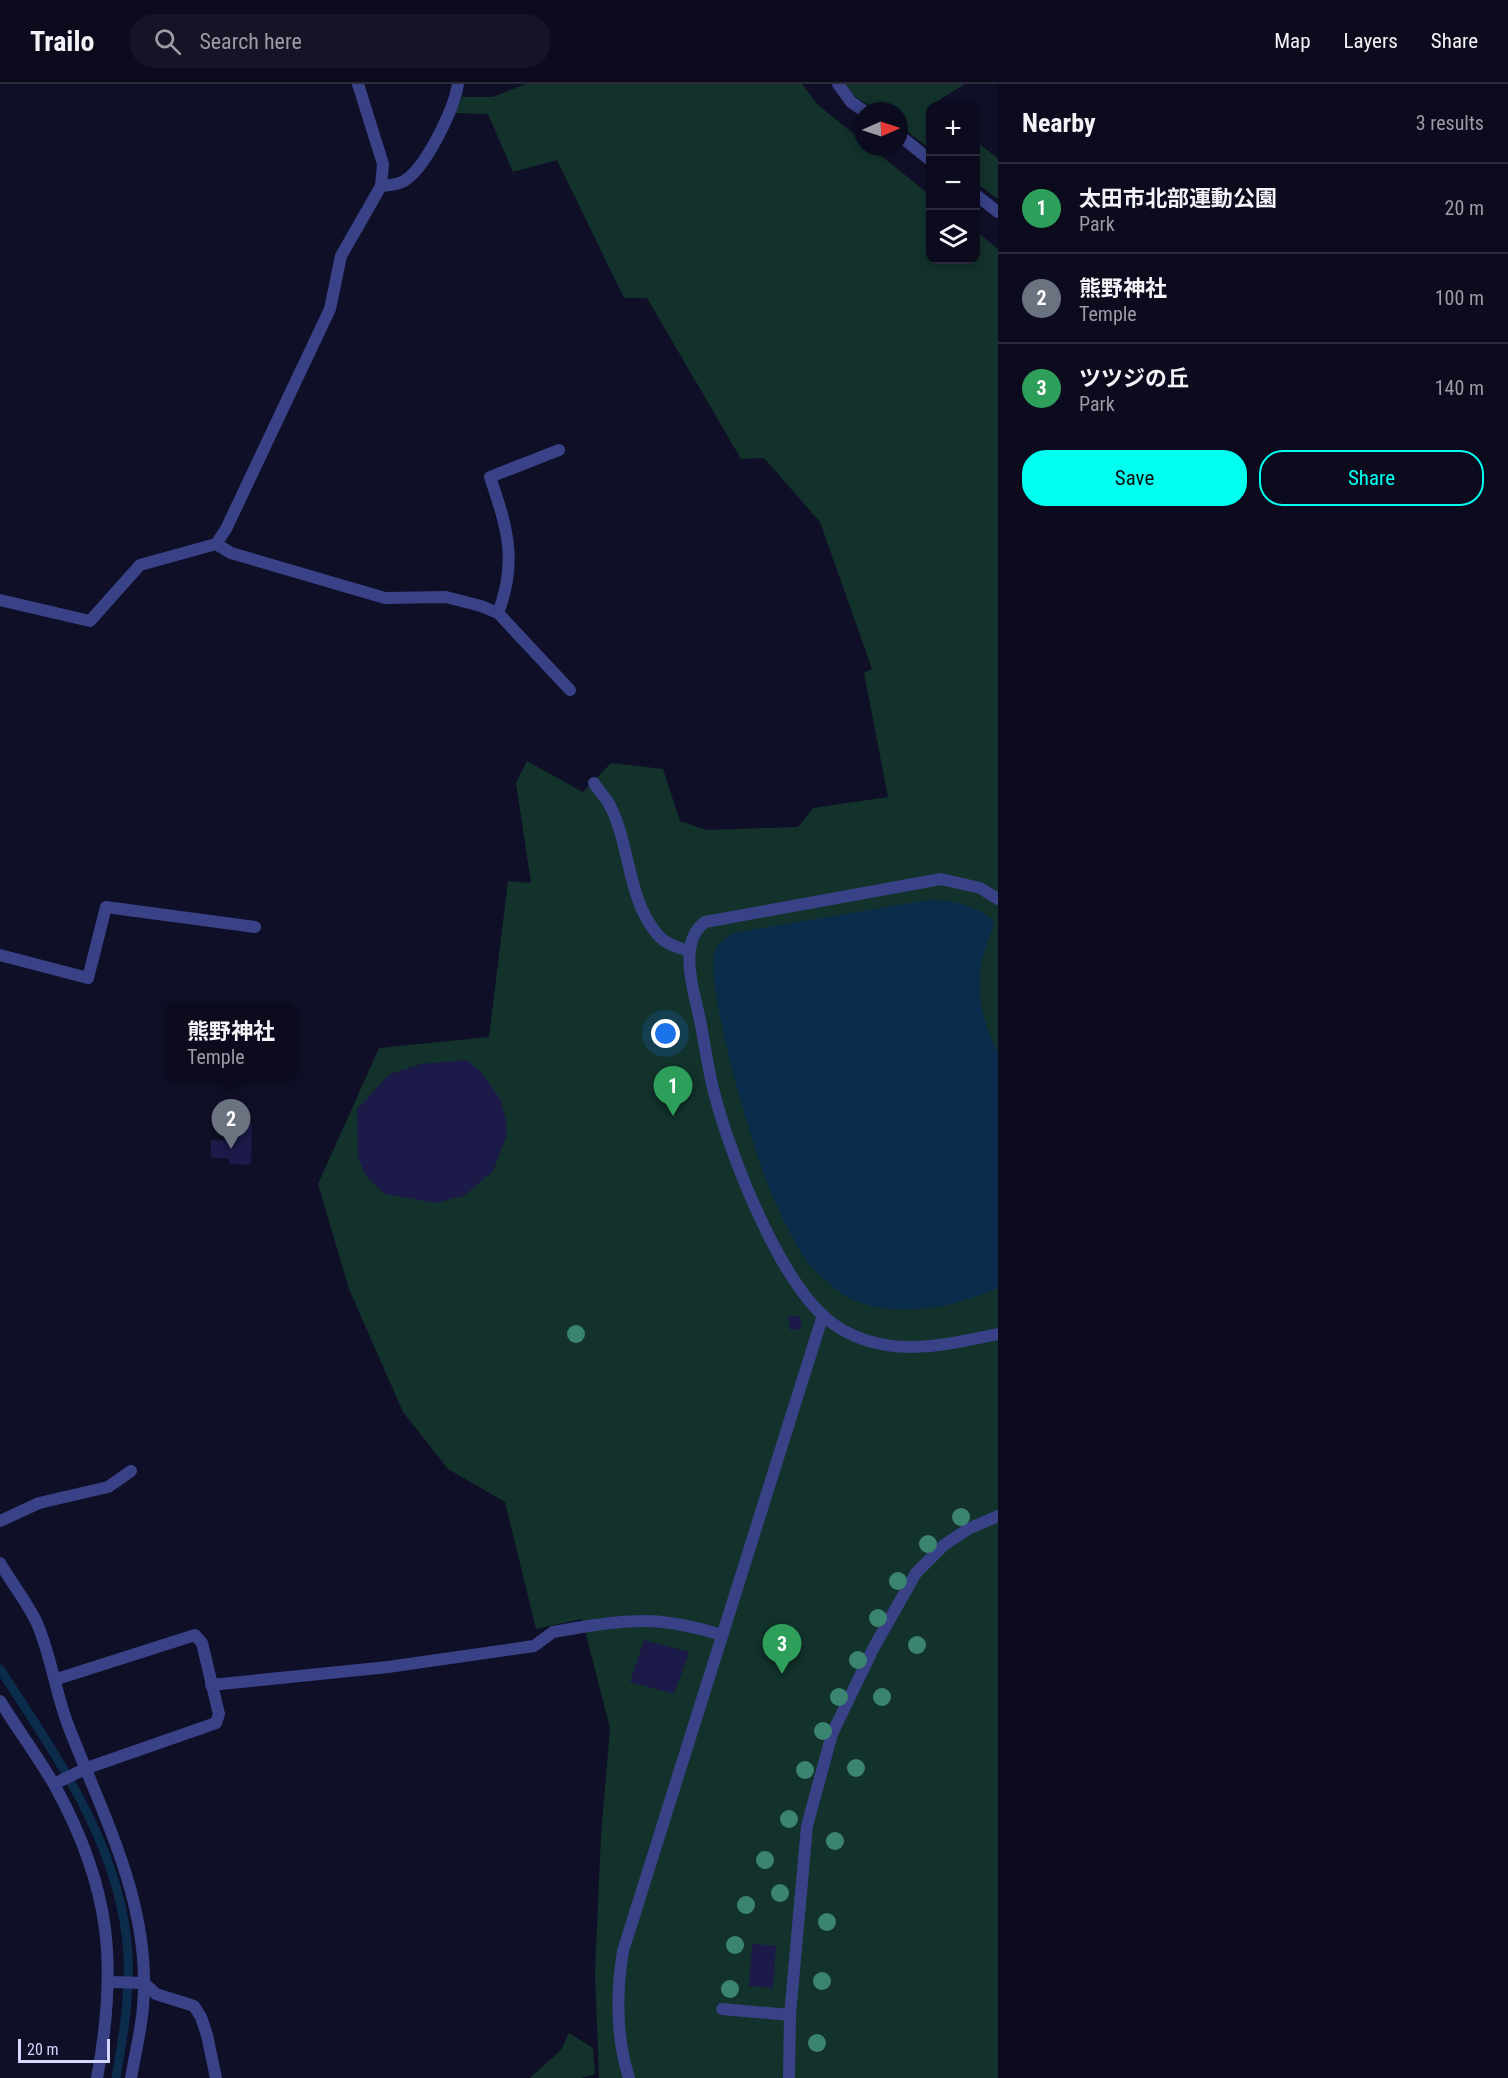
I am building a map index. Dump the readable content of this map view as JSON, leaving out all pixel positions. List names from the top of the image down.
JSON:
{
  "scale_bar": "20 m",
  "north": "right",
  "page": {
    "header": "Trailo",
    "search": "Search here",
    "nav": ["Map", "Layers", "Share"],
    "heading": ["Nearby", "3 results"],
    "map_buttons": ["+", "−"],
    "list": [
      {
        "mark": "1",
        "name": "太田市北部運動公園",
        "note": "Park",
        "value": "20 m"
      },
      {
        "mark": "2",
        "name": "熊野神社",
        "note": "Temple",
        "value": "100 m"
      },
      {
        "mark": "3",
        "name": "ツツジの丘",
        "note": "Park",
        "value": "140 m"
      }
    ],
    "buttons": ["Save", "Share"],
    "popup": ["熊野神社", "Temple"],
    "pins": ["1", "2", "3"],
    "scale": "20 m"
  }
}
